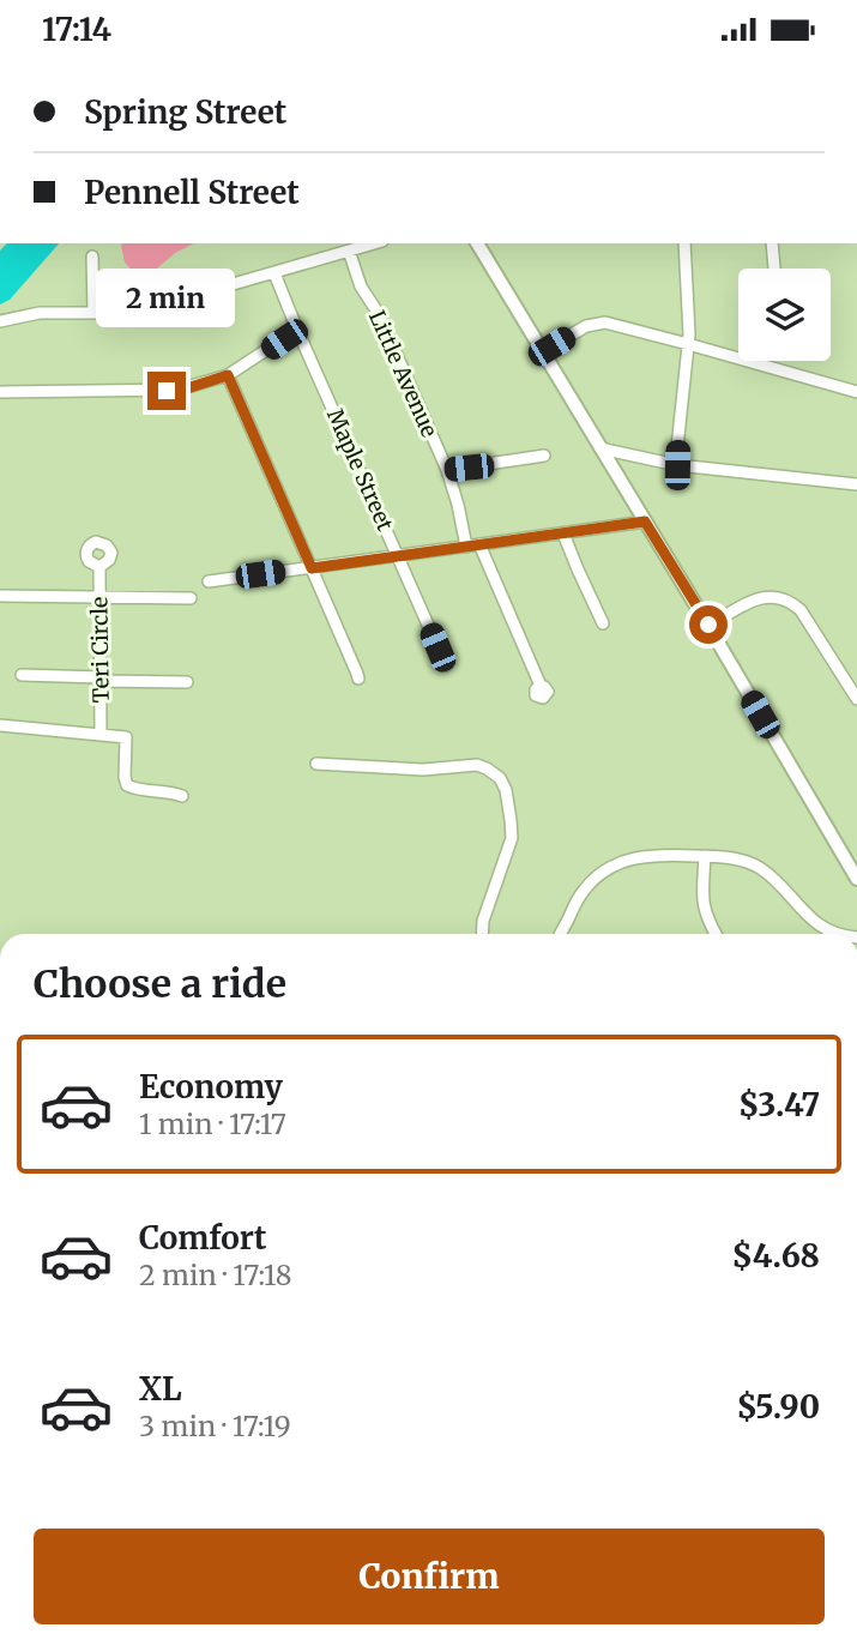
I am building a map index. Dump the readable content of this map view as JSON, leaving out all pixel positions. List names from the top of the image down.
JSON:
{
  "streets": {
    "street": ["Little Avenue", "Maple Street", "Teri Circle"]
  },
  "page": {
    "status": "17:14",
    "banner": ["Spring Street", "Pennell Street"],
    "bubble": "2 min",
    "heading": "Choose a ride",
    "list": [
      {
        "name": "Economy",
        "note": "1 min · 17:17",
        "value": "$3.47"
      },
      {
        "name": "Comfort",
        "note": "2 min · 17:18",
        "value": "$4.68"
      },
      {
        "name": "XL",
        "note": "3 min · 17:19",
        "value": "$5.90"
      }
    ],
    "buttons": "Confirm"
  }
}
